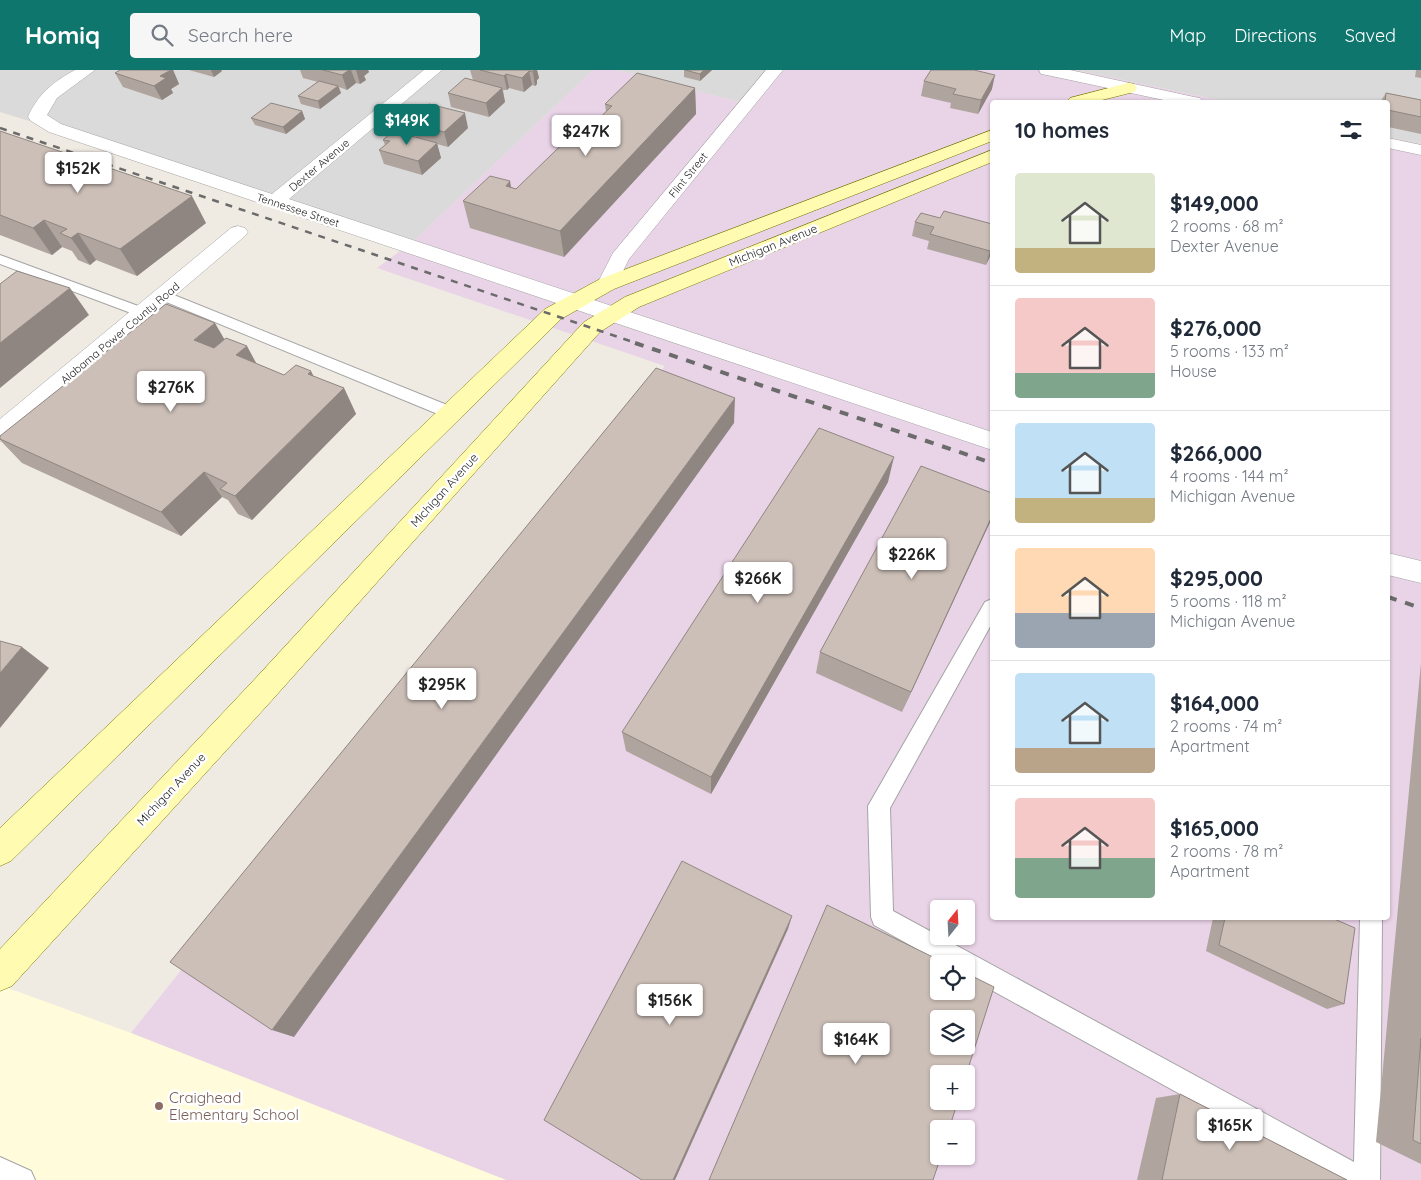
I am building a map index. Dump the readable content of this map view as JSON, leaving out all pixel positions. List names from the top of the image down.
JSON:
{
  "streets": {
    "main road": ["Michigan Avenue"],
    "street": [
      "Dexter Avenue",
      "Flint Street",
      "Tennessee Street",
      "Alabama Power County Road"
    ]
  },
  "crossings": [
    ["Dexter Avenue", "Tennessee Street"],
    ["Flint Street", "Michigan Avenue"],
    ["Tennessee Street", "Michigan Avenue"]
  ],
  "places": ["Craighead Elementary School"],
  "north": "top",
  "page": {
    "header": "Homiq",
    "search": "Search here",
    "nav": ["Map", "Directions", "Saved"],
    "heading": "10 homes",
    "price": [
      "$149K",
      "$247K",
      "$152K",
      "$276K",
      "$226K",
      "$266K",
      "$295K",
      "$156K",
      "$164K",
      "$165K"
    ],
    "list": [
      {
        "name": "$149,000",
        "note": "2 rooms · 68 m² · Dexter Avenue"
      },
      {
        "name": "$276,000",
        "note": "5 rooms · 133 m² · House"
      },
      {
        "name": "$266,000",
        "note": "4 rooms · 144 m² · Michigan Avenue"
      },
      {
        "name": "$295,000",
        "note": "5 rooms · 118 m² · Michigan Avenue"
      },
      {
        "name": "$164,000",
        "note": "2 rooms · 74 m² · Apartment"
      },
      {
        "name": "$165,000",
        "note": "2 rooms · 78 m² · Apartment"
      }
    ],
    "map_buttons": ["+", "−"]
  }
}
